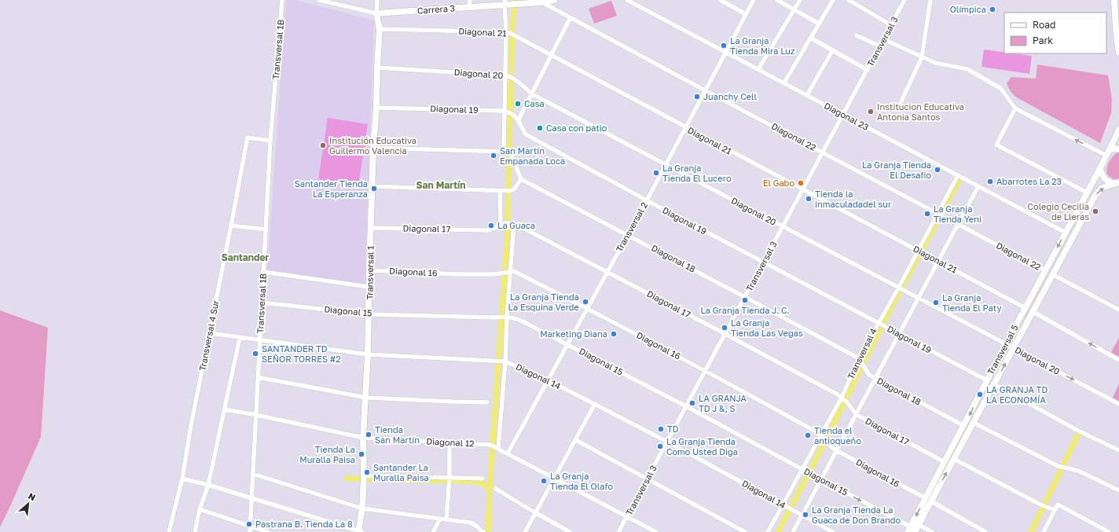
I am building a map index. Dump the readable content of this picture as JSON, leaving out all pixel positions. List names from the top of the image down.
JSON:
{
  "streets": {
    "street": [
      "Carrera 3",
      "Diagonal 21",
      "Transversal 3",
      "Transversal 1B",
      "Diagonal 20",
      "Diagonal 19",
      "Diagonal 23",
      "Diagonal 22",
      "Transversal 2",
      "Diagonal 17",
      "Diagonal 18",
      "Diagonal 16",
      "Transversal 1",
      "Diagonal 15",
      "Transversal 4 Sur",
      "Transversal 5",
      "Transversal 4",
      "Diagonal 14",
      "Diagonal 12"
    ]
  },
  "crossings": [
    ["Carrera 3", "Diagonal 22"],
    ["Carrera 3", "Transversal 1"],
    ["Diagonal 21", "Transversal 3"],
    ["Diagonal 21", "Transversal 2"],
    ["Diagonal 21", "Transversal 1"],
    ["Diagonal 21", "Transversal 5"],
    ["Diagonal 21", "Transversal 4"],
    ["Transversal 3", "Diagonal 20"],
    ["Transversal 3", "Diagonal 19"],
    ["Transversal 3", "Diagonal 23"],
    ["Transversal 3", "Diagonal 22"],
    ["Transversal 3", "Diagonal 17"],
    ["Transversal 3", "Diagonal 18"],
    ["Transversal 3", "Diagonal 16"],
    ["Transversal 3", "Diagonal 15"],
    ["Transversal 3", "Diagonal 14"],
    ["Transversal 3", "Diagonal 12"],
    ["Transversal 1B", "Diagonal 15"],
    ["Transversal 1B", "Transversal 4 Sur"],
    ["Transversal 1B", "Diagonal 14"],
    ["Transversal 1B", "Diagonal 12"],
    ["Diagonal 20", "Transversal 2"],
    ["Diagonal 20", "Transversal 1"],
    ["Diagonal 20", "Transversal 5"],
    ["Diagonal 20", "Transversal 4"],
    ["Diagonal 19", "Transversal 2"],
    ["Diagonal 19", "Transversal 1"],
    ["Diagonal 19", "Transversal 5"],
    ["Diagonal 19", "Transversal 4"],
    ["Diagonal 23", "Transversal 2"],
    ["Diagonal 23", "Transversal 5"],
    ["Diagonal 23", "Transversal 4"],
    ["Diagonal 22", "Transversal 2"],
    ["Diagonal 22", "Transversal 5"],
    ["Diagonal 22", "Transversal 4"],
    ["Transversal 2", "Diagonal 17"],
    ["Transversal 2", "Diagonal 18"],
    ["Transversal 2", "Diagonal 16"],
    ["Transversal 2", "Diagonal 15"],
    ["Transversal 2", "Diagonal 14"],
    ["Transversal 2", "Diagonal 12"],
    ["Diagonal 17", "Transversal 1"],
    ["Diagonal 17", "Transversal 5"],
    ["Diagonal 17", "Transversal 4"],
    ["Diagonal 18", "Transversal 5"],
    ["Diagonal 18", "Transversal 4"],
    ["Diagonal 16", "Transversal 1"],
    ["Diagonal 16", "Transversal 5"],
    ["Diagonal 16", "Transversal 4"],
    ["Transversal 1", "Diagonal 15"],
    ["Transversal 1", "Diagonal 14"],
    ["Transversal 1", "Diagonal 12"],
    ["Diagonal 15", "Transversal 5"],
    ["Diagonal 15", "Transversal 4"],
    ["Transversal 4 Sur", "Diagonal 14"],
    ["Transversal 4", "Diagonal 14"]
  ],
  "districts": ["San Martín", "Santander"],
  "places": [
    "Olímpica",
    "La Granja Tienda Mira Luz",
    "Juanchy Cell",
    "Casa",
    "Institucion Educativa Antonia Santos",
    "Casa con patio",
    "Institución Educativa Guillermo Valencia",
    "San Martín Empanada Loca",
    "La Granja Tienda El Desafio",
    "La Granja Tienda El Lucero",
    "Abarrotes La 23",
    "El Gabo",
    "Santander Tienda La Esperanza",
    "Tienda la inmaculadadel sur",
    "Colegio Cecilia de Lleras",
    "La Granja Tienda Yeni",
    "La Guaca",
    "La Granja Tienda J. C.",
    "La Granja Tienda La Esquina Verde",
    "La Granja Tienda El Paty",
    "La Granja Tienda Las Vegas",
    "Marketing Diana",
    "SANTANDER TD SEÑOR TORRES #2",
    "LA GRANJA TD LA ECONOMÍA",
    "LA GRANJA TD J &, S",
    "TD",
    "Tienda San Martín",
    "Tienda el antioqueño",
    "La Granja Tienda Como Usted Diga",
    "Tienda La Muralla Paisa",
    "Santander La Muralla Paisa",
    "La Granja Tienda El Olafo",
    "La Granja Tienda La Guaca de Don Brando",
    "Pastrana B. Tienda La 8"
  ],
  "legend": ["Road", "Park"],
  "north": "top right"
}
